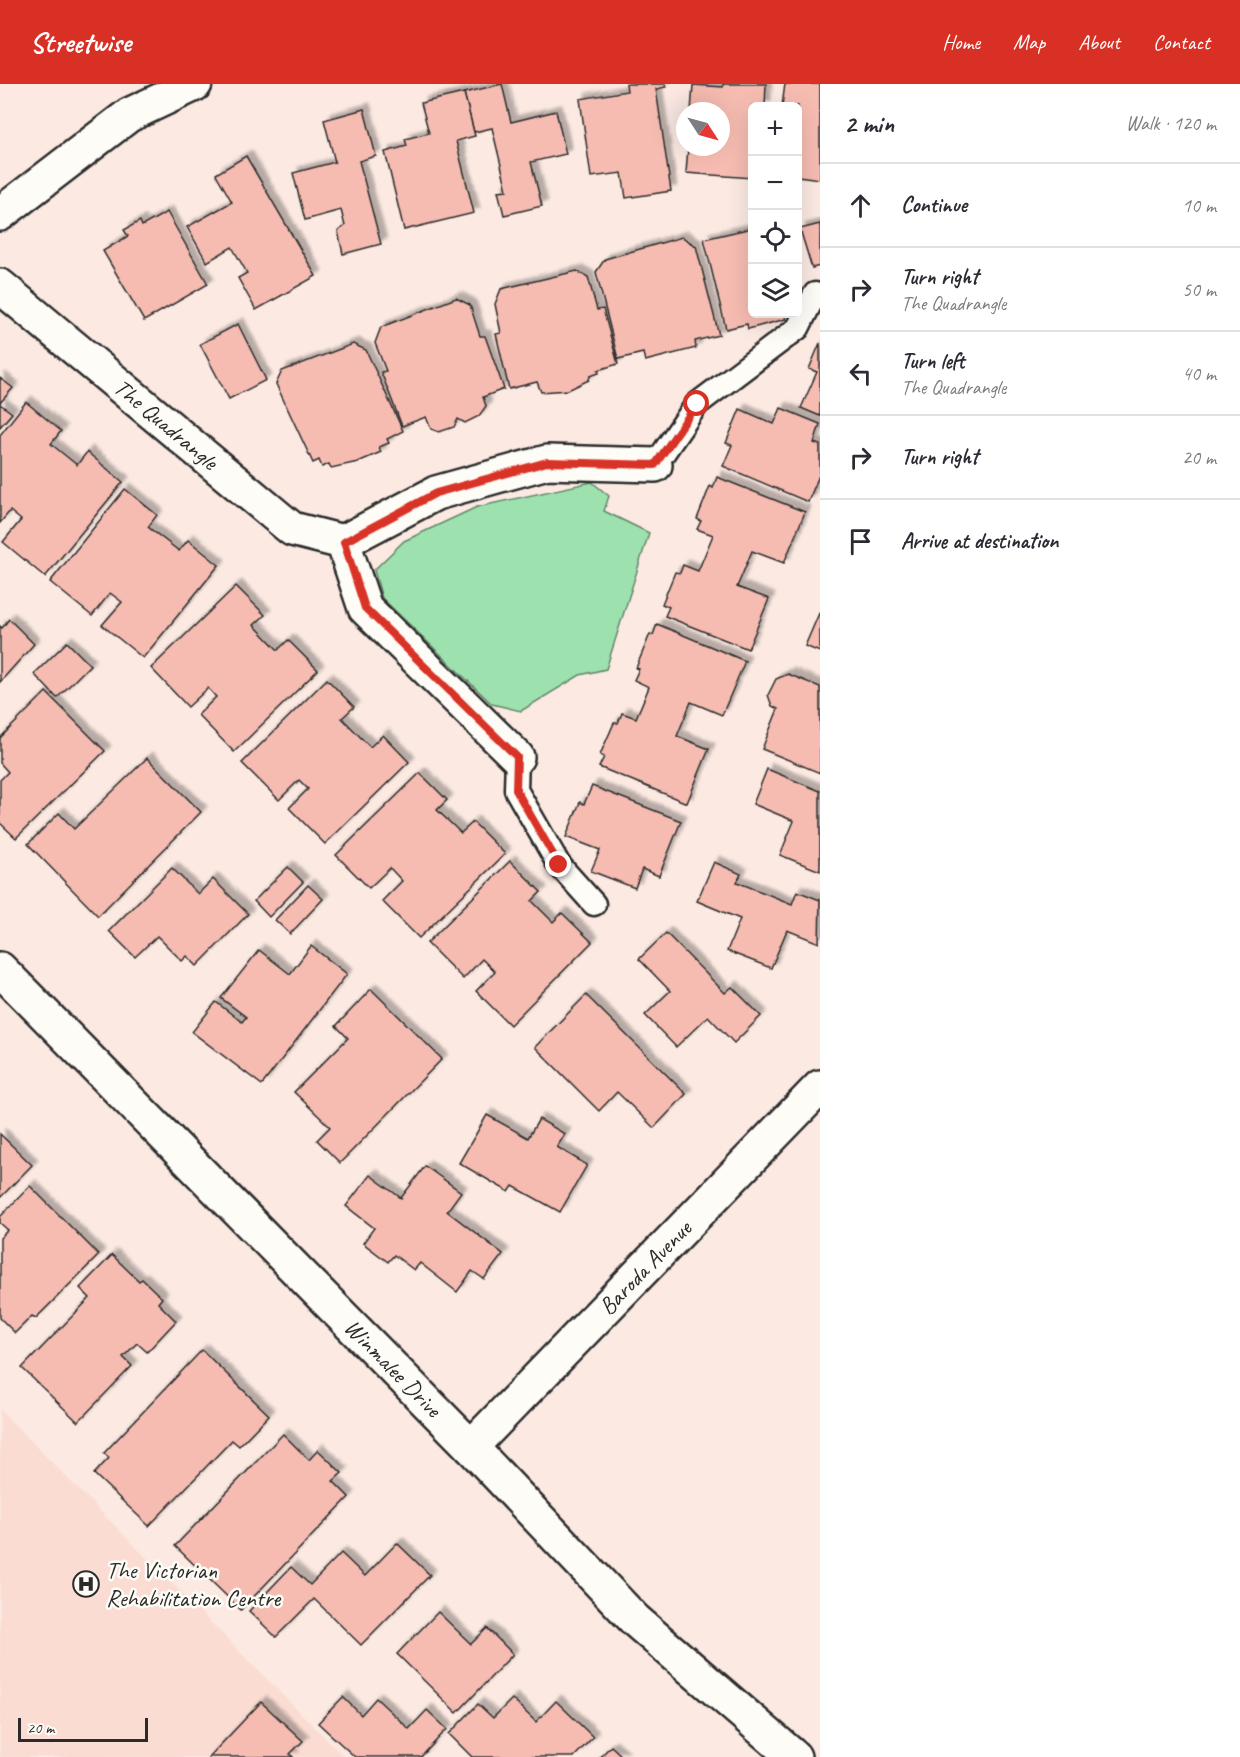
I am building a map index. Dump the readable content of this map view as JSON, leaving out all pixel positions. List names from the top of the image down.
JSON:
{
  "streets": {
    "street": ["The Quadrangle", "Baroda Avenue", "Winmalee Drive"]
  },
  "crossings": [
    ["Baroda Avenue", "Winmalee Drive"]
  ],
  "places": {
    "hospital": ["The Victorian Rehabilitation Centre"]
  },
  "scale_bar": "20 m",
  "north": "bottom right",
  "page": {
    "header": "Streetwise",
    "nav": [
      "Home",
      "Map",
      "About",
      "Contact"
    ],
    "heading": ["2 min", "Walk · 120 m"],
    "map_buttons": ["+", "−"],
    "list": [
      ["Continue", "10 m"],
      ["Turn right", "The Quadrangle", "50 m"],
      ["Turn left", "The Quadrangle", "40 m"],
      ["Turn right", "20 m"],
      "Arrive at destination"
    ],
    "scale": "20 m"
  }
}
